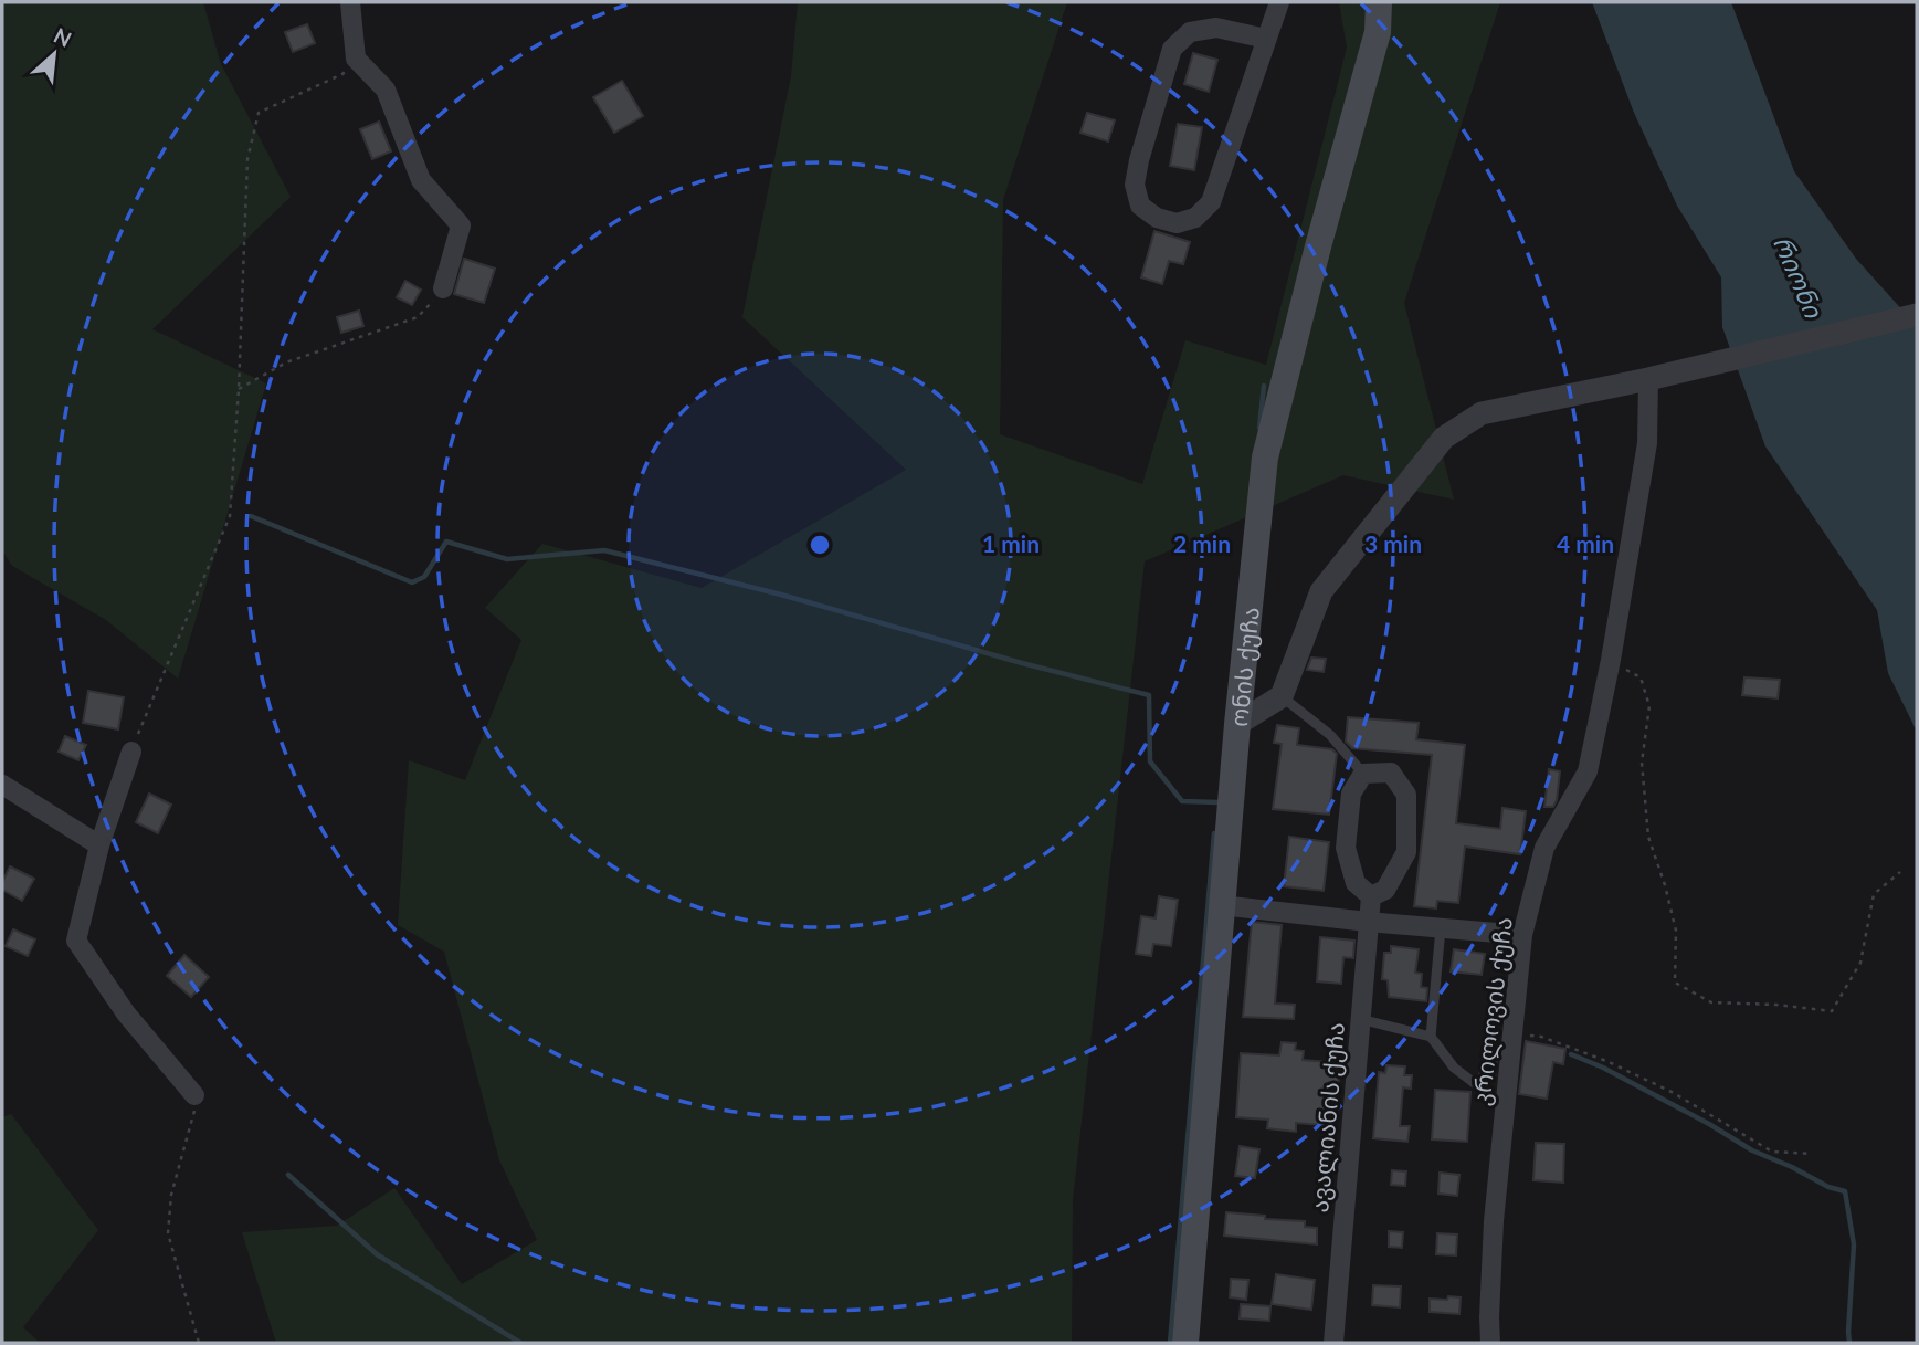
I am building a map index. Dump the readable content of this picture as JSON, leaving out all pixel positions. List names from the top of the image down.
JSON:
{
  "streets": {
    "main road": ["ონის ქუჩა"],
    "street": ["კრილოვის ქუჩა", "ავალიანის ქუჩა"]
  },
  "water": ["რიონი"],
  "north": "top right",
  "rings": [
    "1 min",
    "2 min",
    "3 min",
    "4 min"
  ]
}
